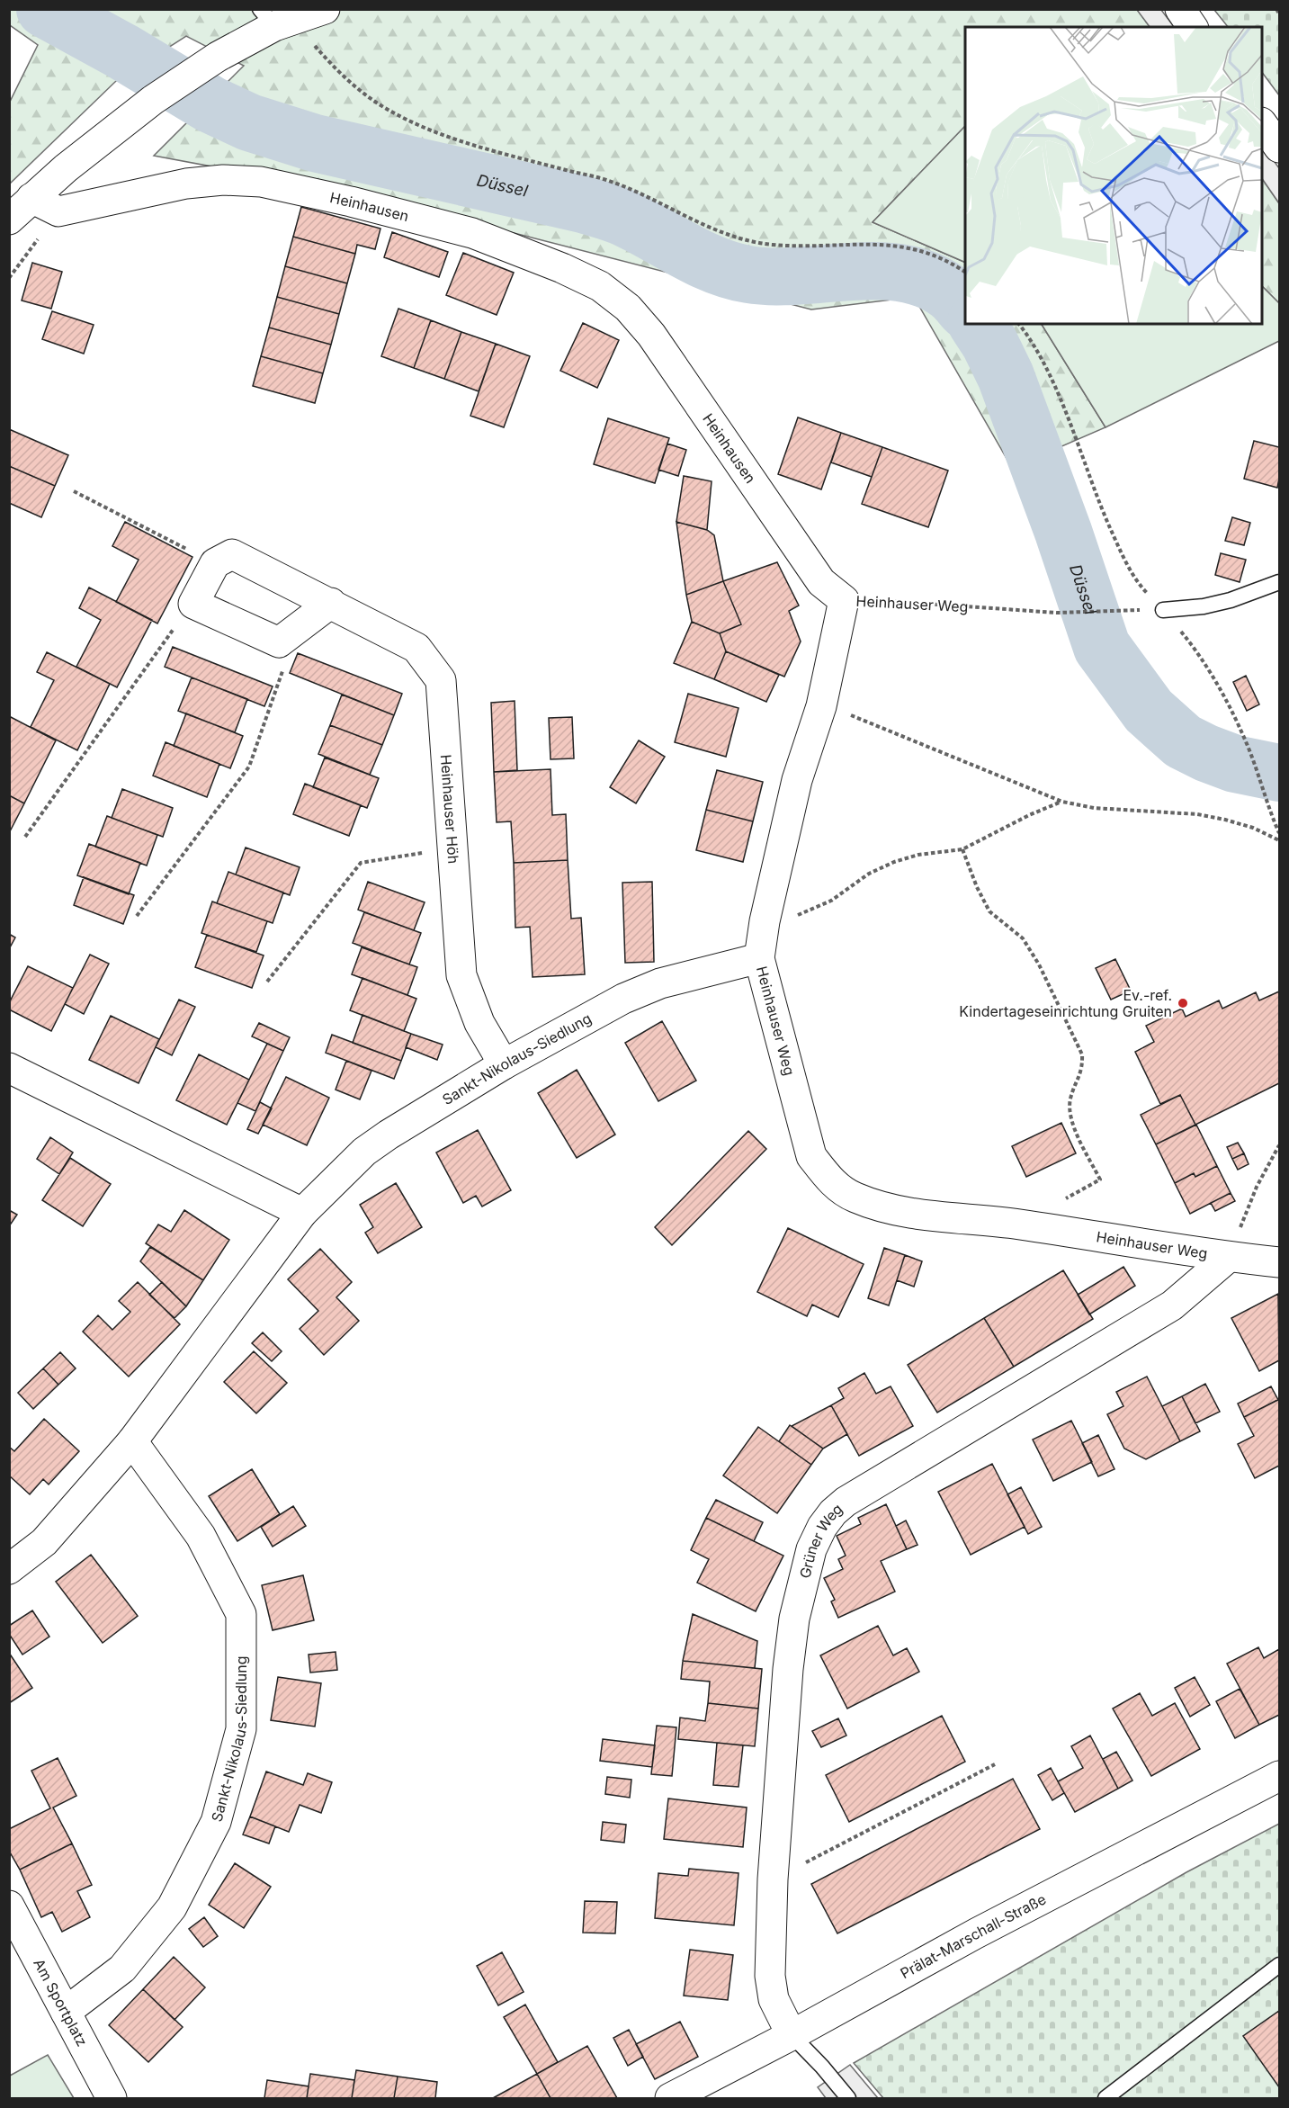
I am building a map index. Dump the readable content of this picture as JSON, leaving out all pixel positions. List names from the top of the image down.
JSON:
{
  "streets": {
    "street": [
      "Heinhausen",
      "Heinhauser Weg",
      "Heinhauser Höh",
      "Sankt-Nikolaus-Siedlung",
      "Grüner Weg",
      "Prälat-Marschall-Straße",
      "Am Sportplatz"
    ]
  },
  "crossings": [
    ["Heinhausen", "Heinhauser Weg"],
    ["Heinhauser Weg", "Sankt-Nikolaus-Siedlung"],
    ["Heinhauser Weg", "Grüner Weg"],
    ["Heinhauser Höh", "Sankt-Nikolaus-Siedlung"],
    ["Sankt-Nikolaus-Siedlung", "Am Sportplatz"],
    ["Grüner Weg", "Prälat-Marschall-Straße"]
  ],
  "water": ["Düssel"],
  "places": ["Ev.-ref. Kindertageseinrichtung Gruiten"]
}
